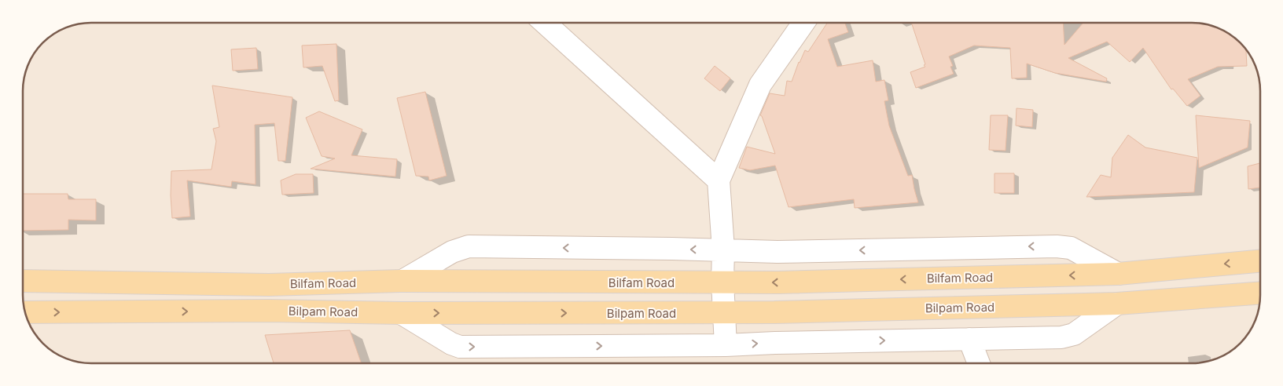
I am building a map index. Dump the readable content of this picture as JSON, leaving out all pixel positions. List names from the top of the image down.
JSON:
{
  "streets": {
    "main road": ["Bilfam Road", "Bilpam Road"]
  },
  "one_way": ["Bilfam Road", "Bilpam Road"]
}
